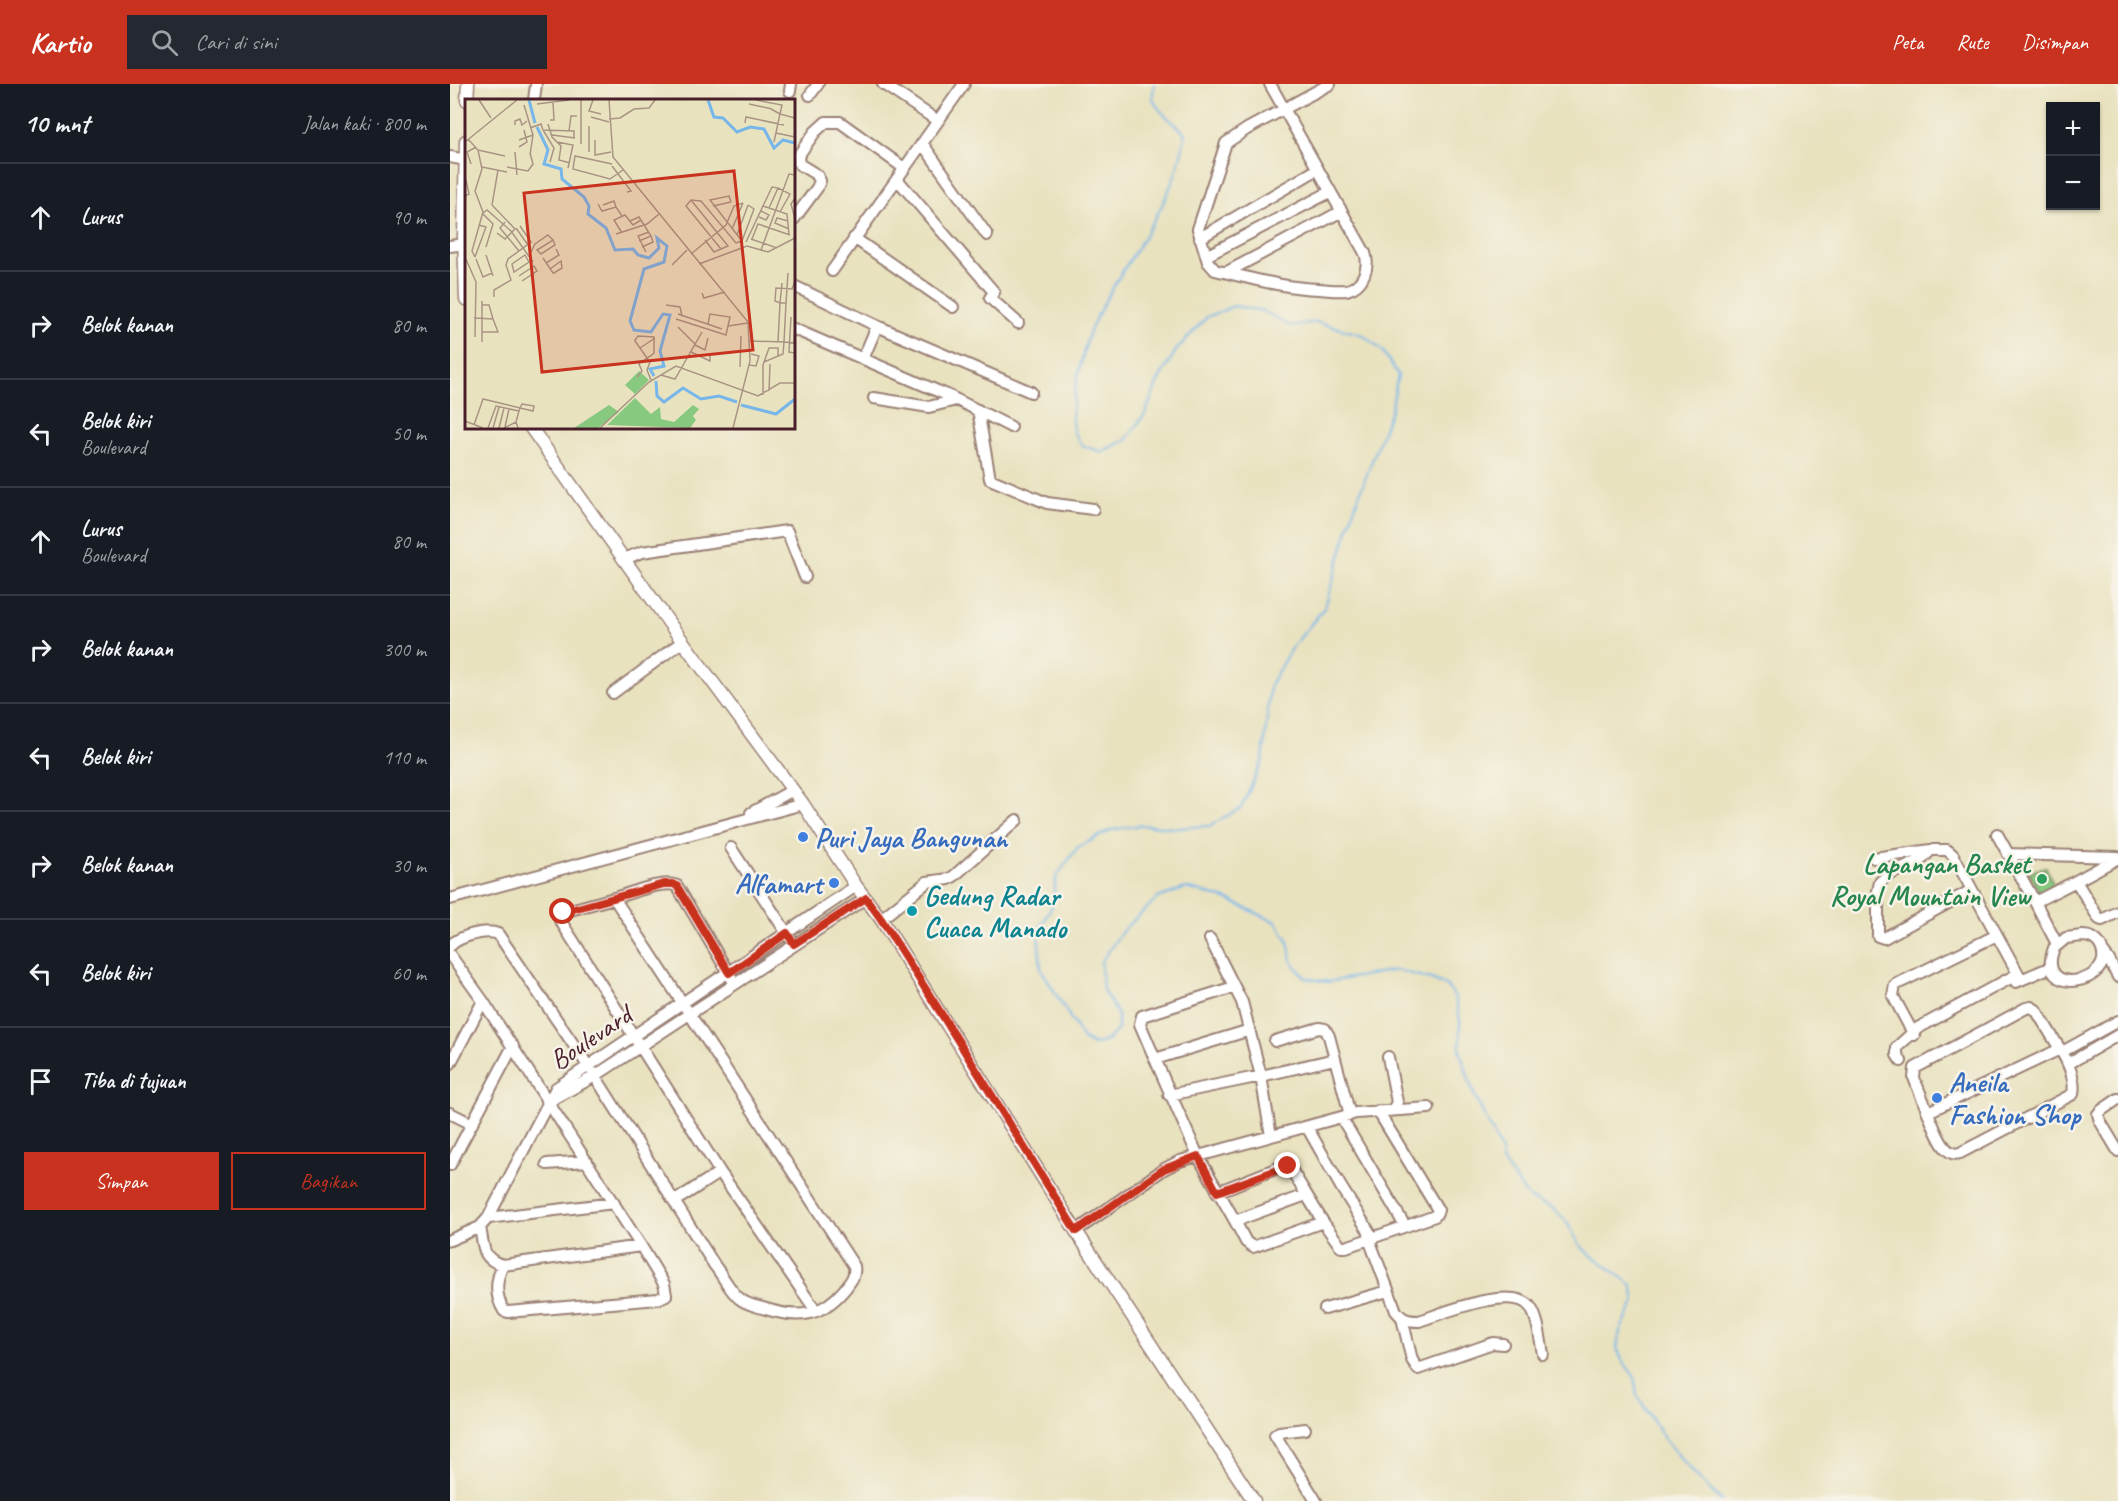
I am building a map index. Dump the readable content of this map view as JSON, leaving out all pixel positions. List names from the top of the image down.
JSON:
{
  "streets": {
    "street": ["Boulevard"]
  },
  "places": [
    "Puri Jaya Bangunan",
    "Lapangan Basket Royal Mountain View",
    "Alfamart",
    "Gedung Radar Cuaca Manado",
    "Aneila Fashion Shop"
  ],
  "page": {
    "header": "Kartio",
    "search": "Cari di sini",
    "nav": ["Peta", "Rute", "Disimpan"],
    "heading": ["10 mnt", "Jalan kaki · 800 m"],
    "map_buttons": ["+", "−"],
    "list": [
      ["Lurus", "90 m"],
      ["Belok kanan", "80 m"],
      ["Belok kiri", "Boulevard", "50 m"],
      ["Lurus", "Boulevard", "80 m"],
      ["Belok kanan", "300 m"],
      ["Belok kiri", "110 m"],
      ["Belok kanan", "30 m"],
      ["Belok kiri", "60 m"],
      "Tiba di tujuan"
    ],
    "buttons": ["Simpan", "Bagikan"]
  }
}
